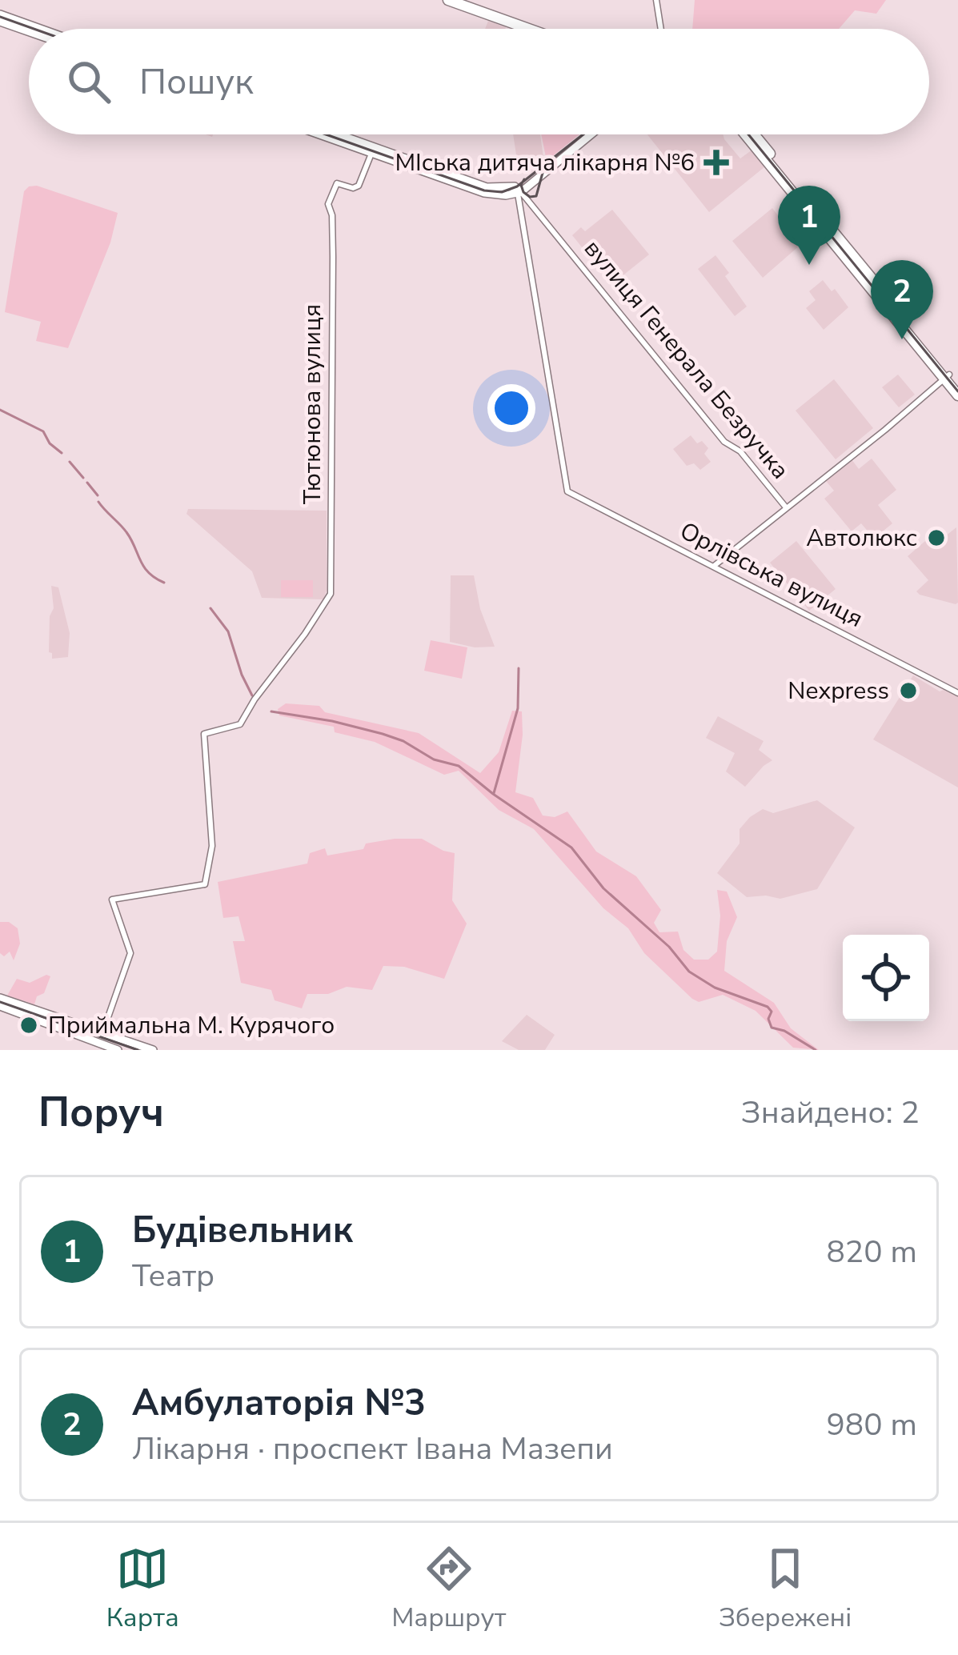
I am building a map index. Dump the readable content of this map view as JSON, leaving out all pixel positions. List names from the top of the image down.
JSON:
{
  "streets": {
    "street": ["вулиця Генерала Безручка", "Тютюнова вулиця", "Орлівська вулиця"]
  },
  "crossings": [
    ["вулиця Генерала Безручка", "Орлівська вулиця"]
  ],
  "places": {
    "health": ["МІська дитяча лікарня №6"],
    "other": ["Автолюкс", "Nexpress", "Приймальна М. Курячого"]
  },
  "page": {
    "search": "Пошук",
    "pins": ["1", "2"],
    "heading": ["Поруч", "Знайдено: 2"],
    "list": [
      {
        "mark": "1",
        "name": "Будівельник",
        "note": "Театр",
        "value": "820 m"
      },
      {
        "mark": "2",
        "name": "Амбулаторія №3",
        "note": "Лікарня · проспект Івана Мазепи",
        "value": "980 m"
      }
    ],
    "nav": ["Карта", "Маршрут", "Збережені"]
  }
}
